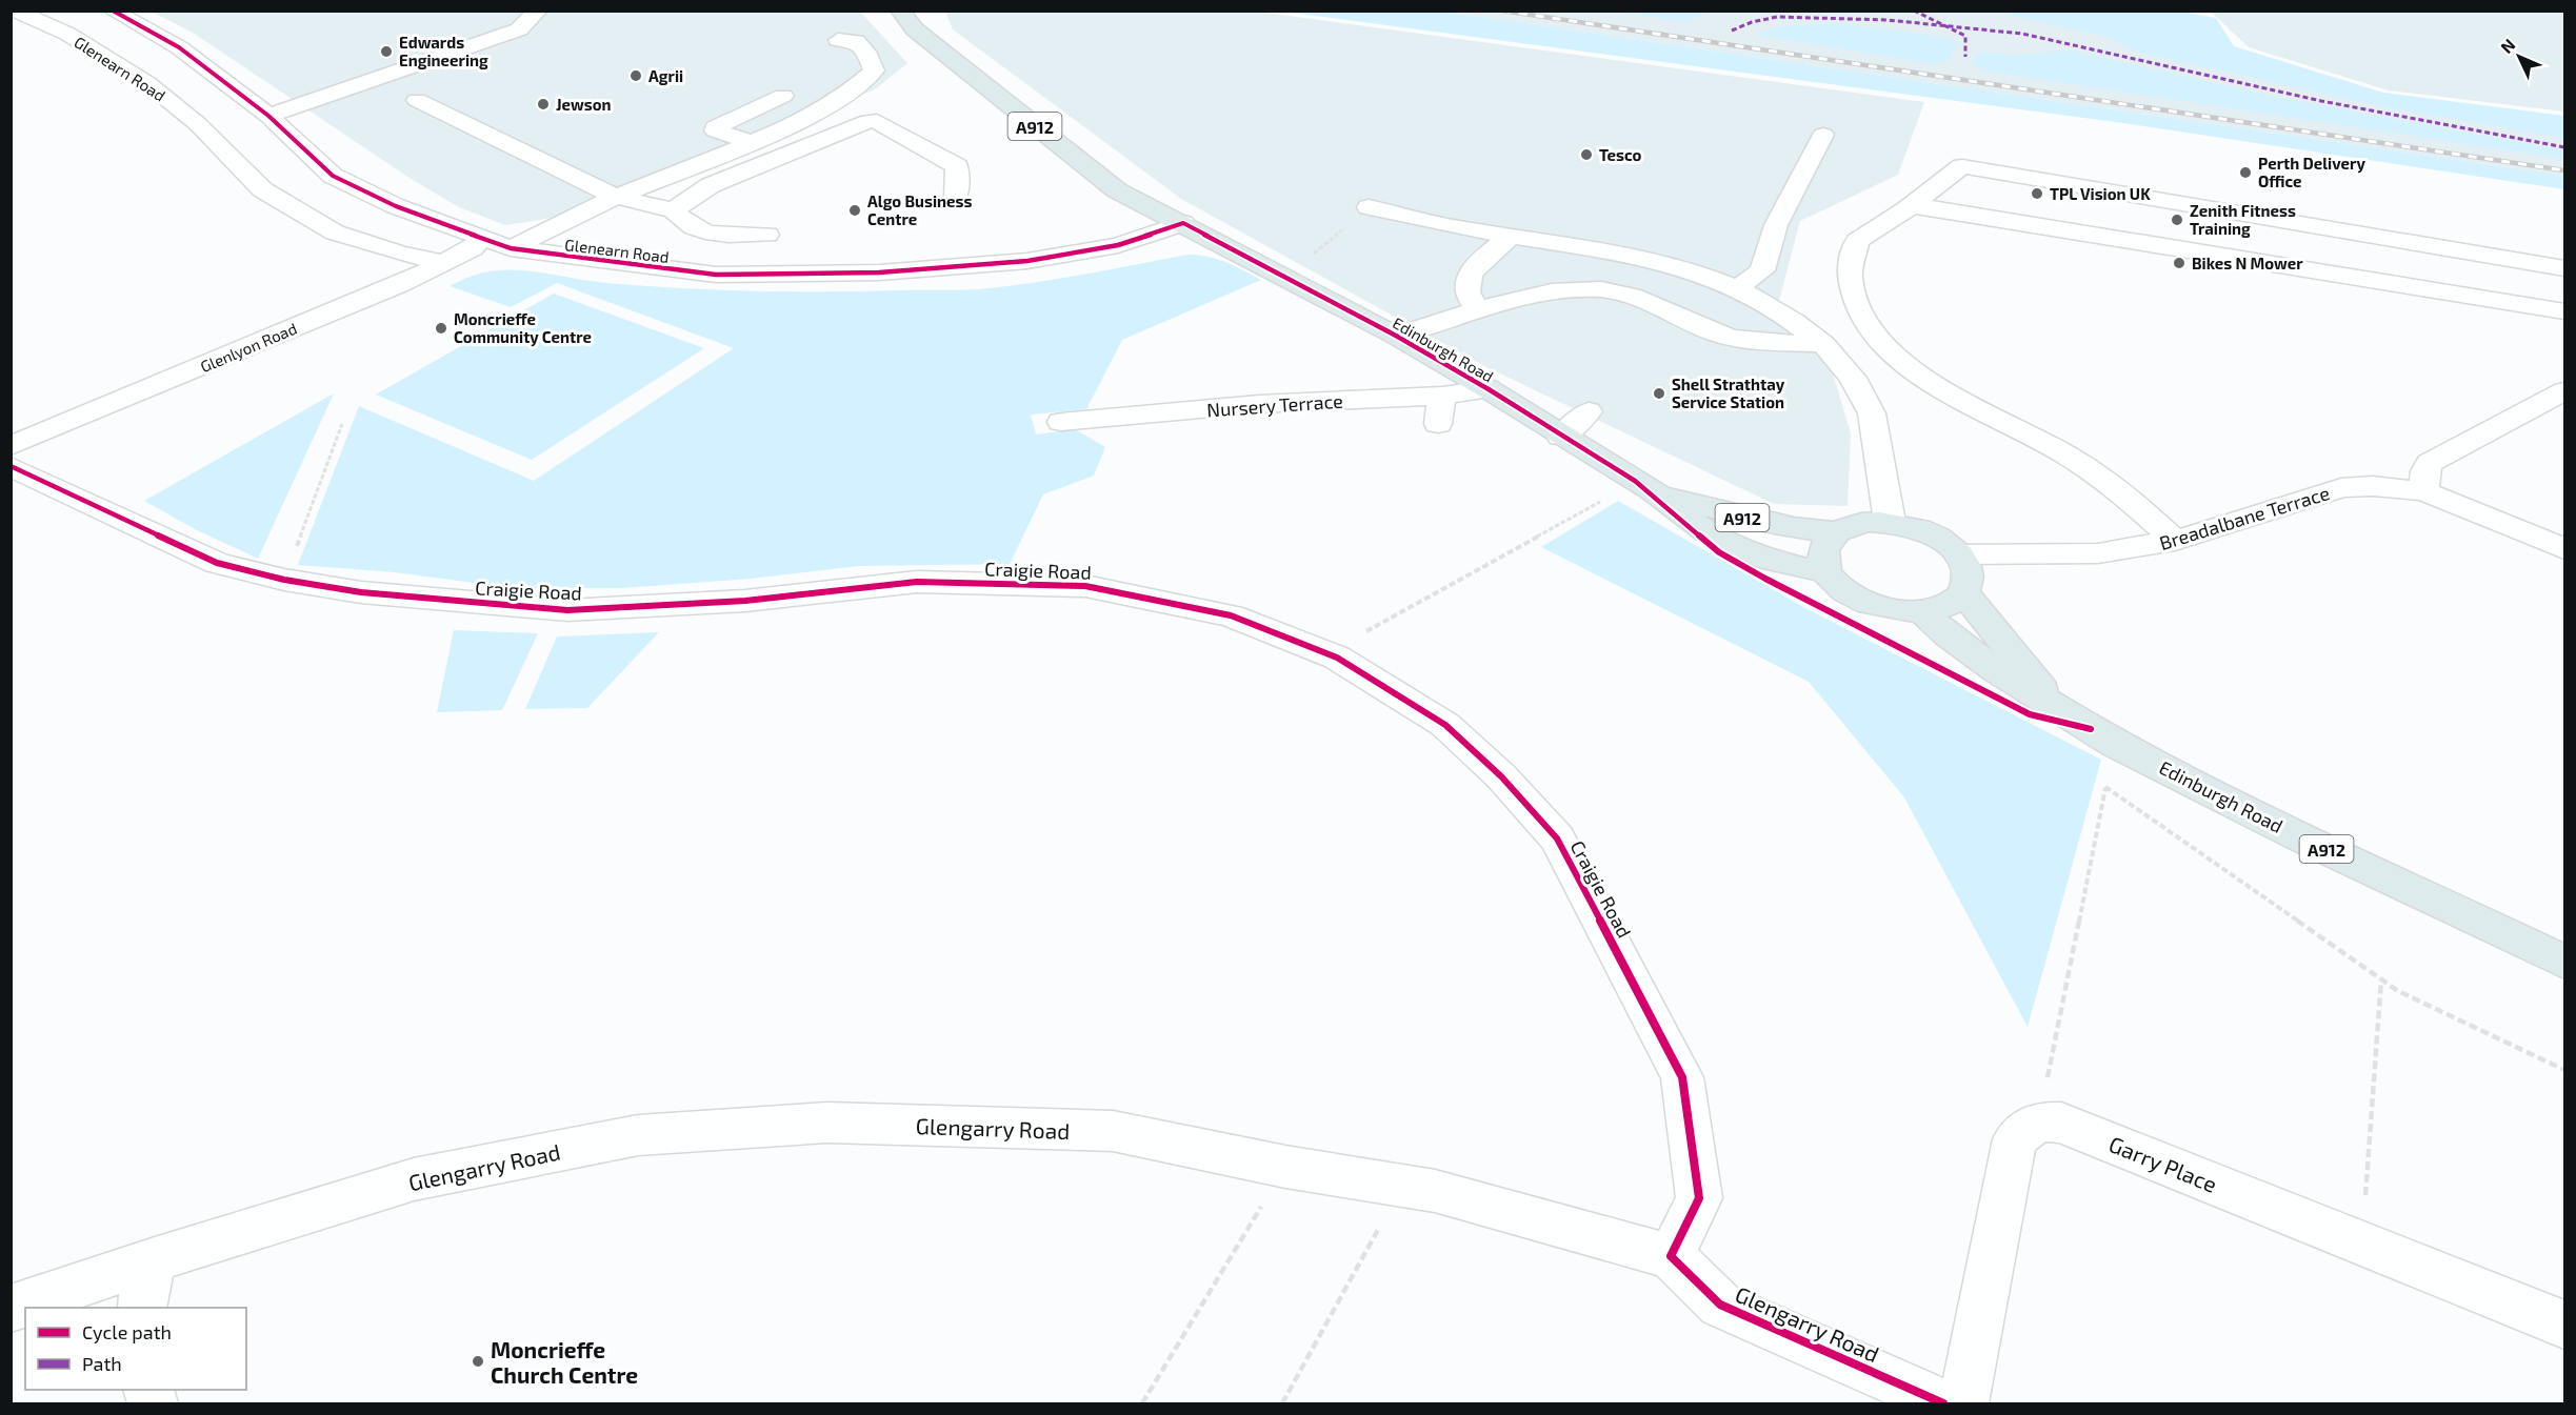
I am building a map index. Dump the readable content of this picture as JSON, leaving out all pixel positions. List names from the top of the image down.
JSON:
{
  "streets": {
    "main road": ["A912", "Edinburgh Road"],
    "street": [
      "Glenearn Road",
      "Glenlyon Road",
      "Nursery Terrace",
      "Breadalbane Terrace",
      "Craigie Road",
      "Glengarry Road",
      "Garry Place"
    ]
  },
  "crossings": [
    ["Glenearn Road", "Glenlyon Road"],
    ["Glenearn Road", "Edinburgh Road"],
    ["Edinburgh Road", "Nursery Terrace"],
    ["Edinburgh Road", "Breadalbane Terrace"],
    ["Craigie Road", "Glengarry Road"]
  ],
  "places": [
    "Edwards Engineering",
    "Agrii",
    "Jewson",
    "Tesco",
    "Perth Delivery Office",
    "TPL Vision UK",
    "Algo Business Centre",
    "Zenith Fitness Training",
    "Bikes N Mower",
    "Moncrieffe Community Centre",
    "Shell Strathtay Service Station",
    "Moncrieffe Church Centre"
  ],
  "legend": ["Cycle path", "Path"],
  "north": "top left"
}
